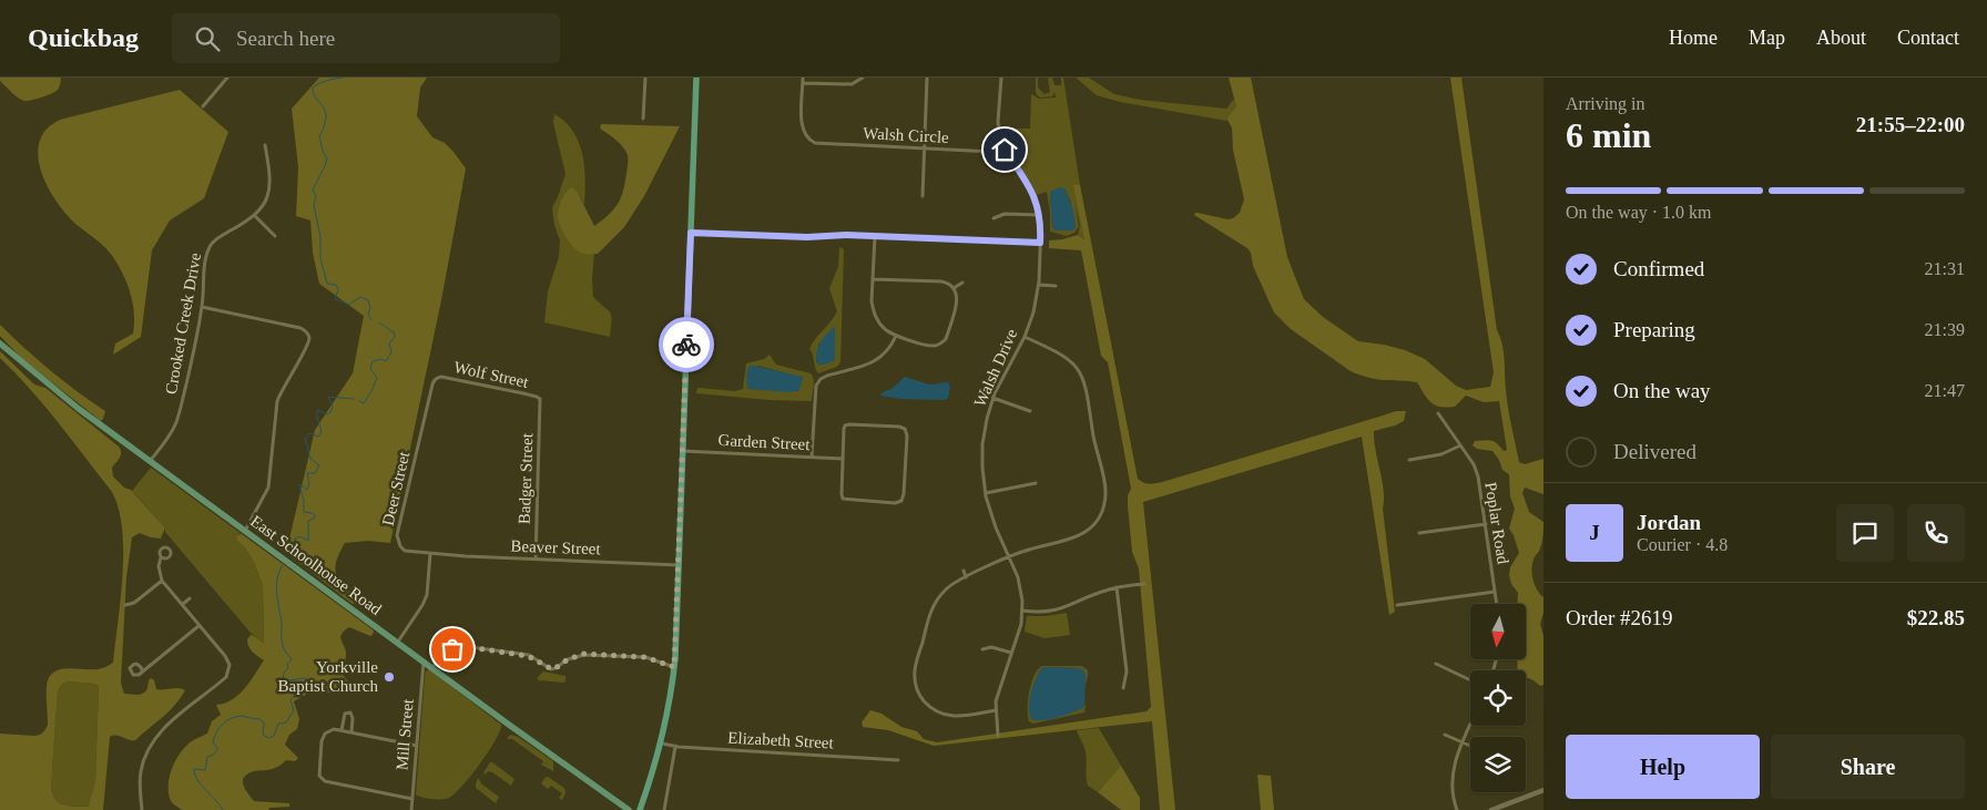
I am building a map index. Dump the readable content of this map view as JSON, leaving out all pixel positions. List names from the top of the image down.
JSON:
{
  "streets": {
    "main road": ["East Schoolhouse Road"],
    "street": [
      "Walsh Circle",
      "Crooked Creek Drive",
      "Walsh Drive",
      "Wolf Street",
      "Garden Street",
      "Badger Street",
      "Deer Street",
      "Poplar Road",
      "Beaver Street",
      "Mill Street",
      "Elizabeth Street"
    ]
  },
  "crossings": [
    ["Walsh Circle", "Walsh Drive"],
    ["Crooked Creek Drive", "East Schoolhouse Road"],
    ["Wolf Street", "Badger Street"],
    ["Wolf Street", "Deer Street"],
    ["Badger Street", "Beaver Street"],
    ["Deer Street", "Beaver Street"],
    ["East Schoolhouse Road", "Mill Street"]
  ],
  "places": ["Yorkville Baptist Church"],
  "north": "bottom",
  "page": {
    "header": "Quickbag",
    "search": "Search here",
    "nav": [
      "Home",
      "Map",
      "About",
      "Contact"
    ],
    "heading": ["6 min", "Arriving in", "21:55–22:00"],
    "panel": [
      "Jordan",
      "Courier · 4.8",
      "Order #2619",
      "$22.85"
    ],
    "bar": "On the way · 1.0 km",
    "list": [
      ["Confirmed", "21:31"],
      ["Preparing", "21:39"],
      ["On the way", "21:47"],
      "Delivered"
    ],
    "round": "J",
    "buttons": ["Help", "Share"]
  }
}
